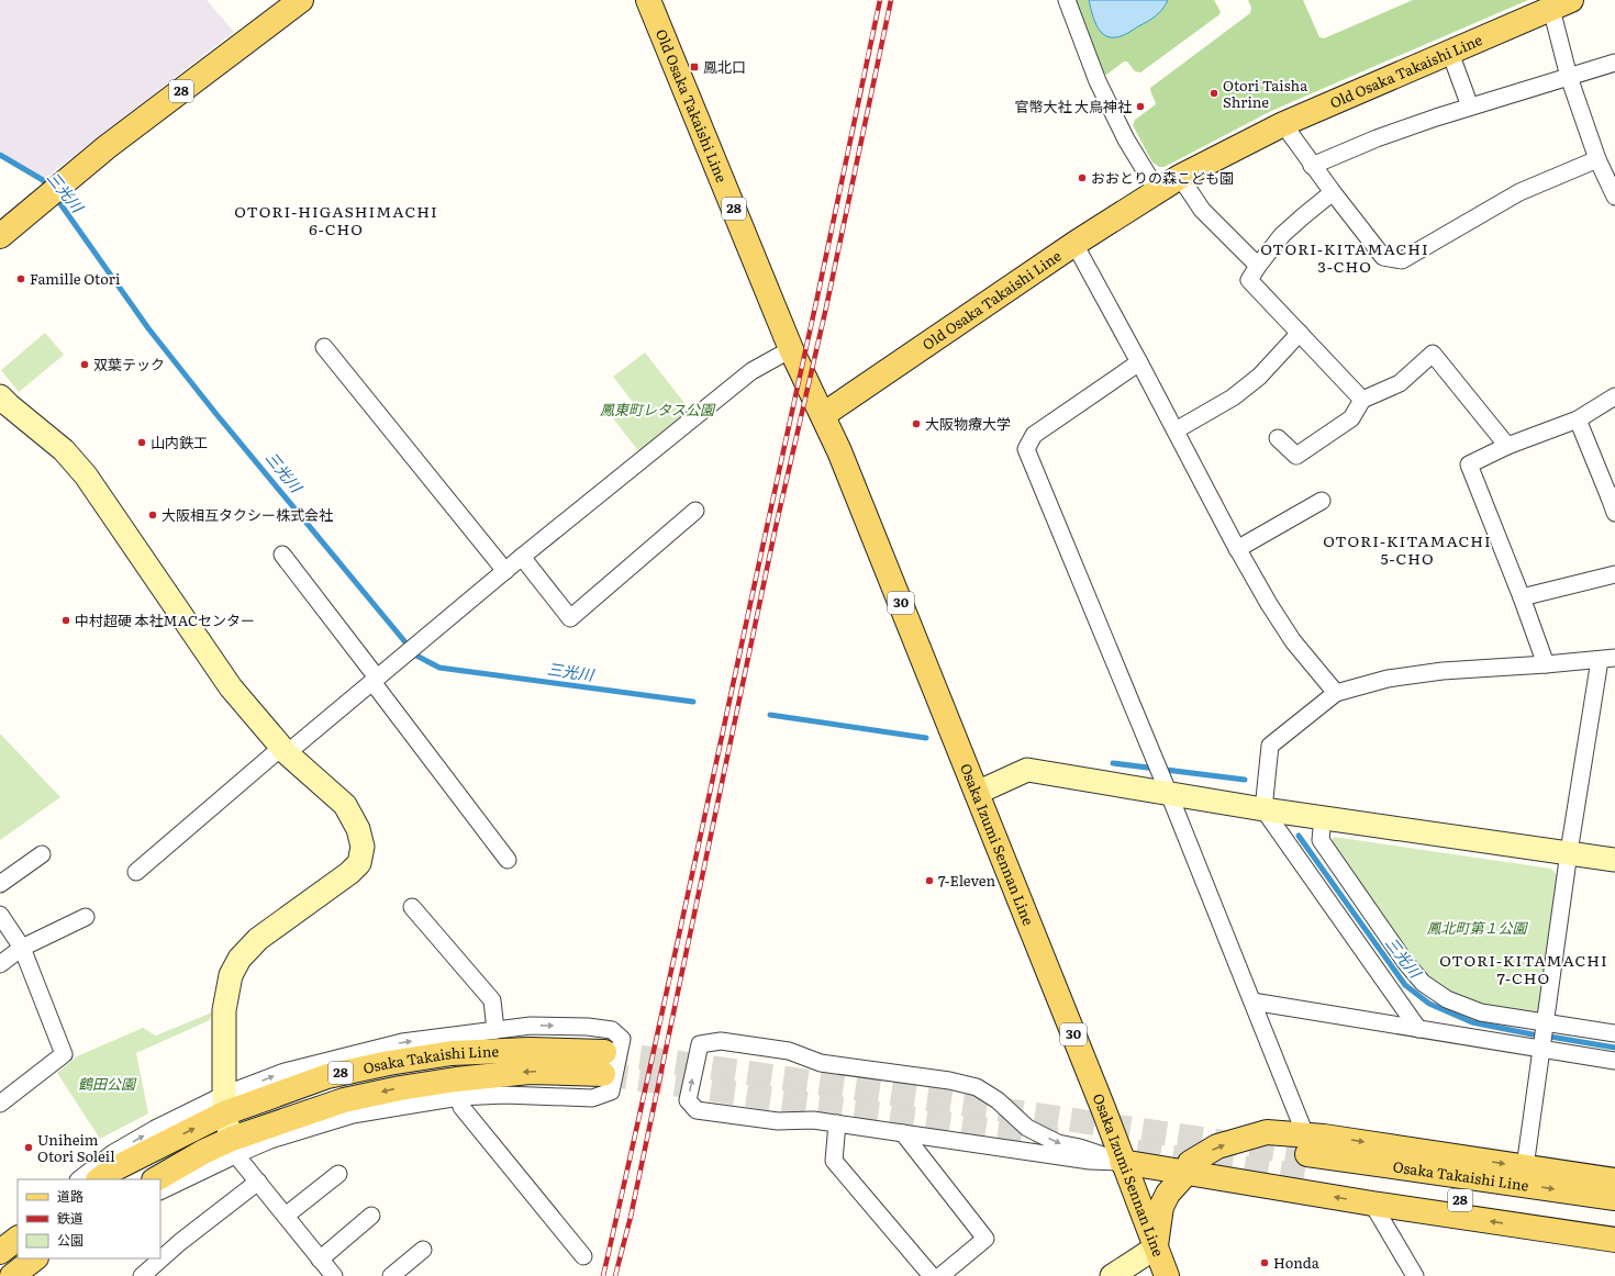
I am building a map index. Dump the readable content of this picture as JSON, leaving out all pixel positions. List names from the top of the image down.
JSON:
{
  "streets": {
    "main road": [
      "Old Osaka Takaishi Line",
      "28",
      "30",
      "Osaka Izumi Sennan Line",
      "Osaka Takaishi Line"
    ]
  },
  "crossings": [
    ["Old Osaka Takaishi Line", "Osaka Izumi Sennan Line"]
  ],
  "districts": [
    "OTORI-HIGASHIMACHI 6-CHO",
    "OTORI-KITAMACHI 3-CHO",
    "OTORI-KITAMACHI 5-CHO",
    "OTORI-KITAMACHI 7-CHO"
  ],
  "water": ["三光川"],
  "parks": ["鳳東町レタス公園", "鳳北町第１公園", "鶴田公園"],
  "places": {
    "transit": ["鳳北口"],
    "other": [
      "Otori Taisha Shrine",
      "官幣大社 大鳥神社",
      "おおとりの森こども園",
      "Famille Otori",
      "双葉テック",
      "大阪物療大学",
      "山内鉄工",
      "大阪相互タクシー株式会社",
      "中村超硬 本社MACセンター",
      "7-Eleven",
      "Uniheim Otori Soleil",
      "Honda"
    ]
  },
  "legend": ["道路", "鉄道", "公園"]
}
